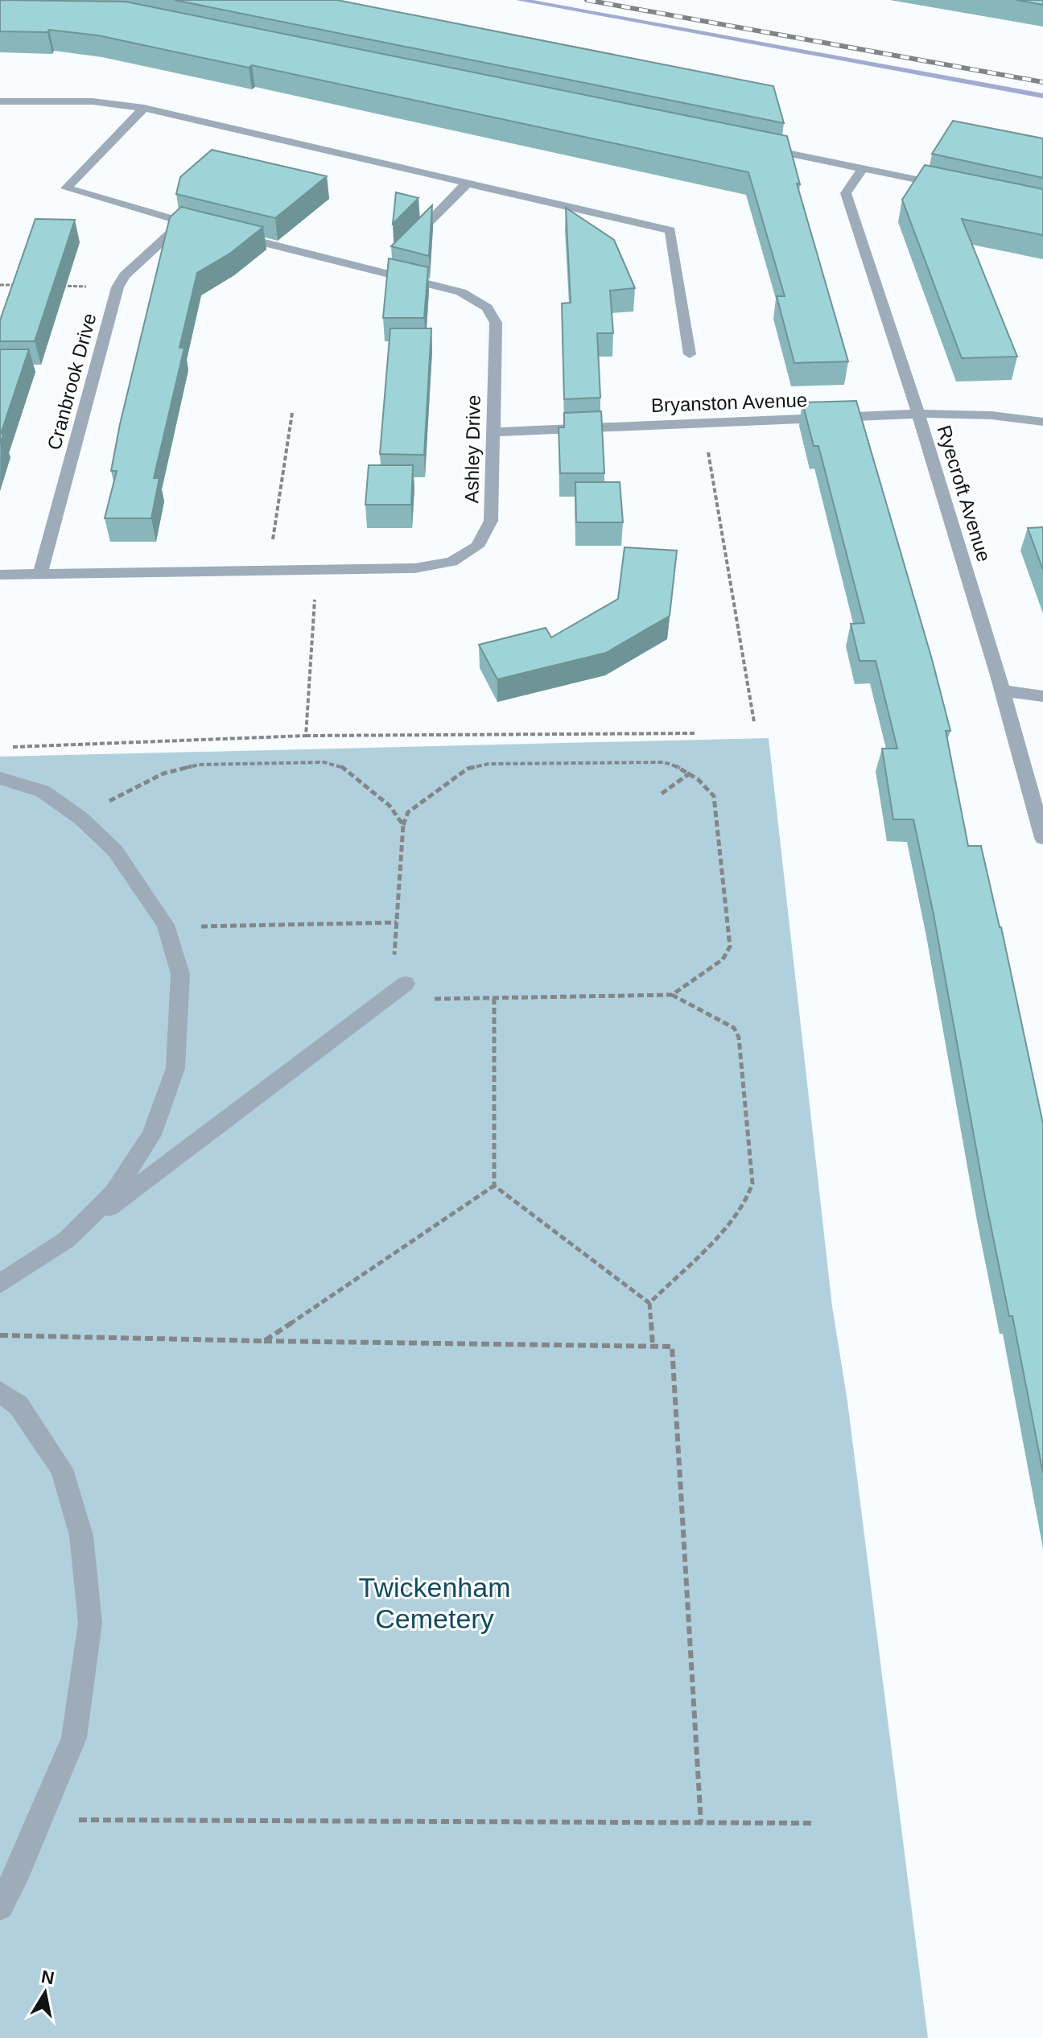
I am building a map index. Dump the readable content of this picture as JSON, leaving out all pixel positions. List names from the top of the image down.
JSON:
{
  "streets": {
    "street": [
      "Cranbrook Drive",
      "Bryanston Avenue",
      "Ashley Drive",
      "Ryecroft Avenue"
    ]
  },
  "crossings": [
    ["Cranbrook Drive", "Ashley Drive"],
    ["Bryanston Avenue", "Ashley Drive"],
    ["Bryanston Avenue", "Ryecroft Avenue"]
  ],
  "parks": ["Twickenham Cemetery"],
  "north": "top"
}
